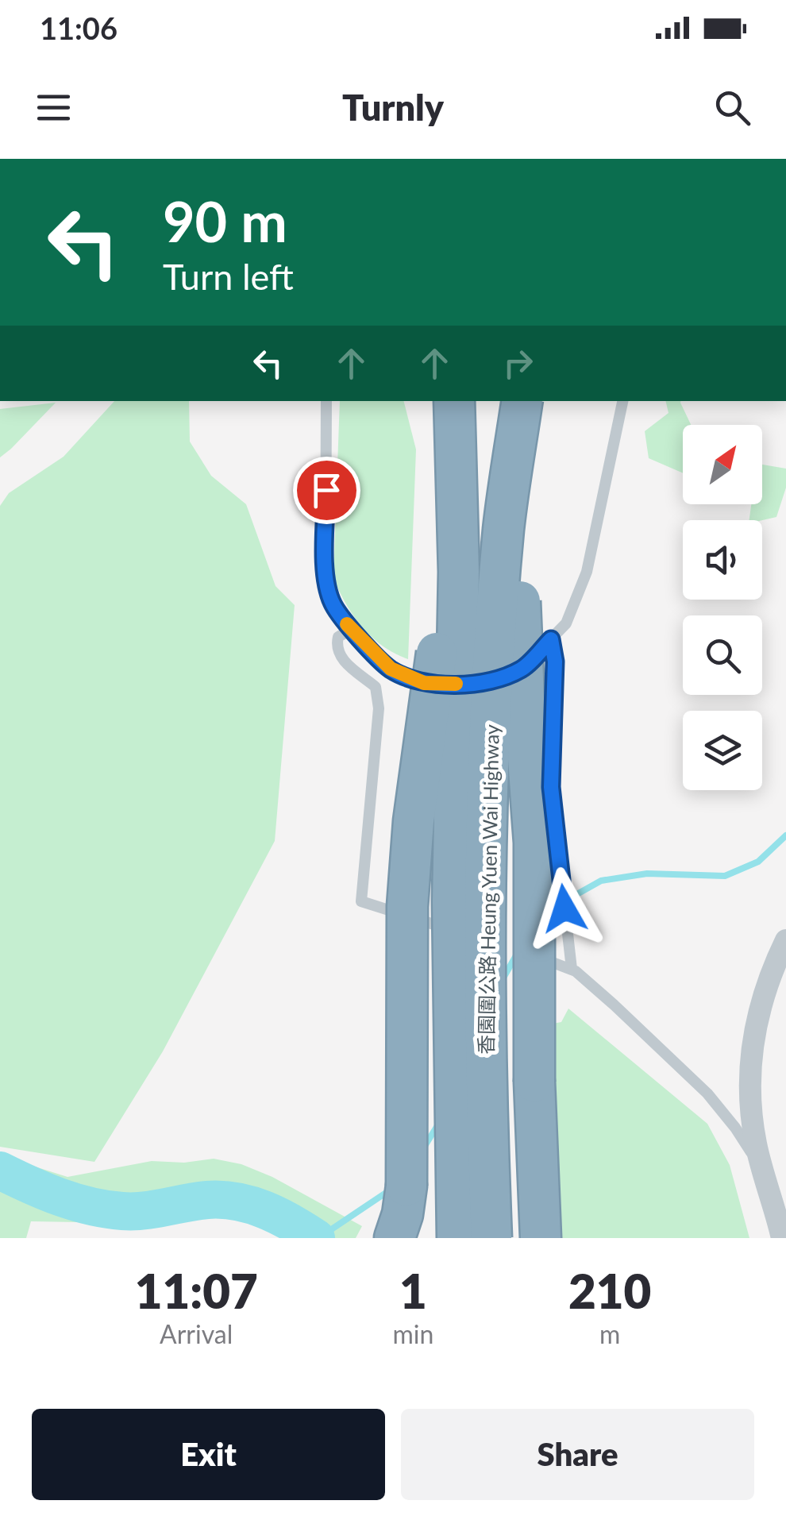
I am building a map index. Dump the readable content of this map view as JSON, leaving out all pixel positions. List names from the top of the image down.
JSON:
{
  "streets": {
    "highway": ["香園圍公路 Heung Yuen Wai Highway"]
  },
  "north": "top right",
  "page": {
    "status": "11:06",
    "header": "Turnly",
    "turn": ["90 m", "Turn left"],
    "eta": [
      "11:07",
      "Arrival",
      "1",
      "min",
      "210",
      "m"
    ],
    "buttons": ["Exit", "Share"]
  }
}
